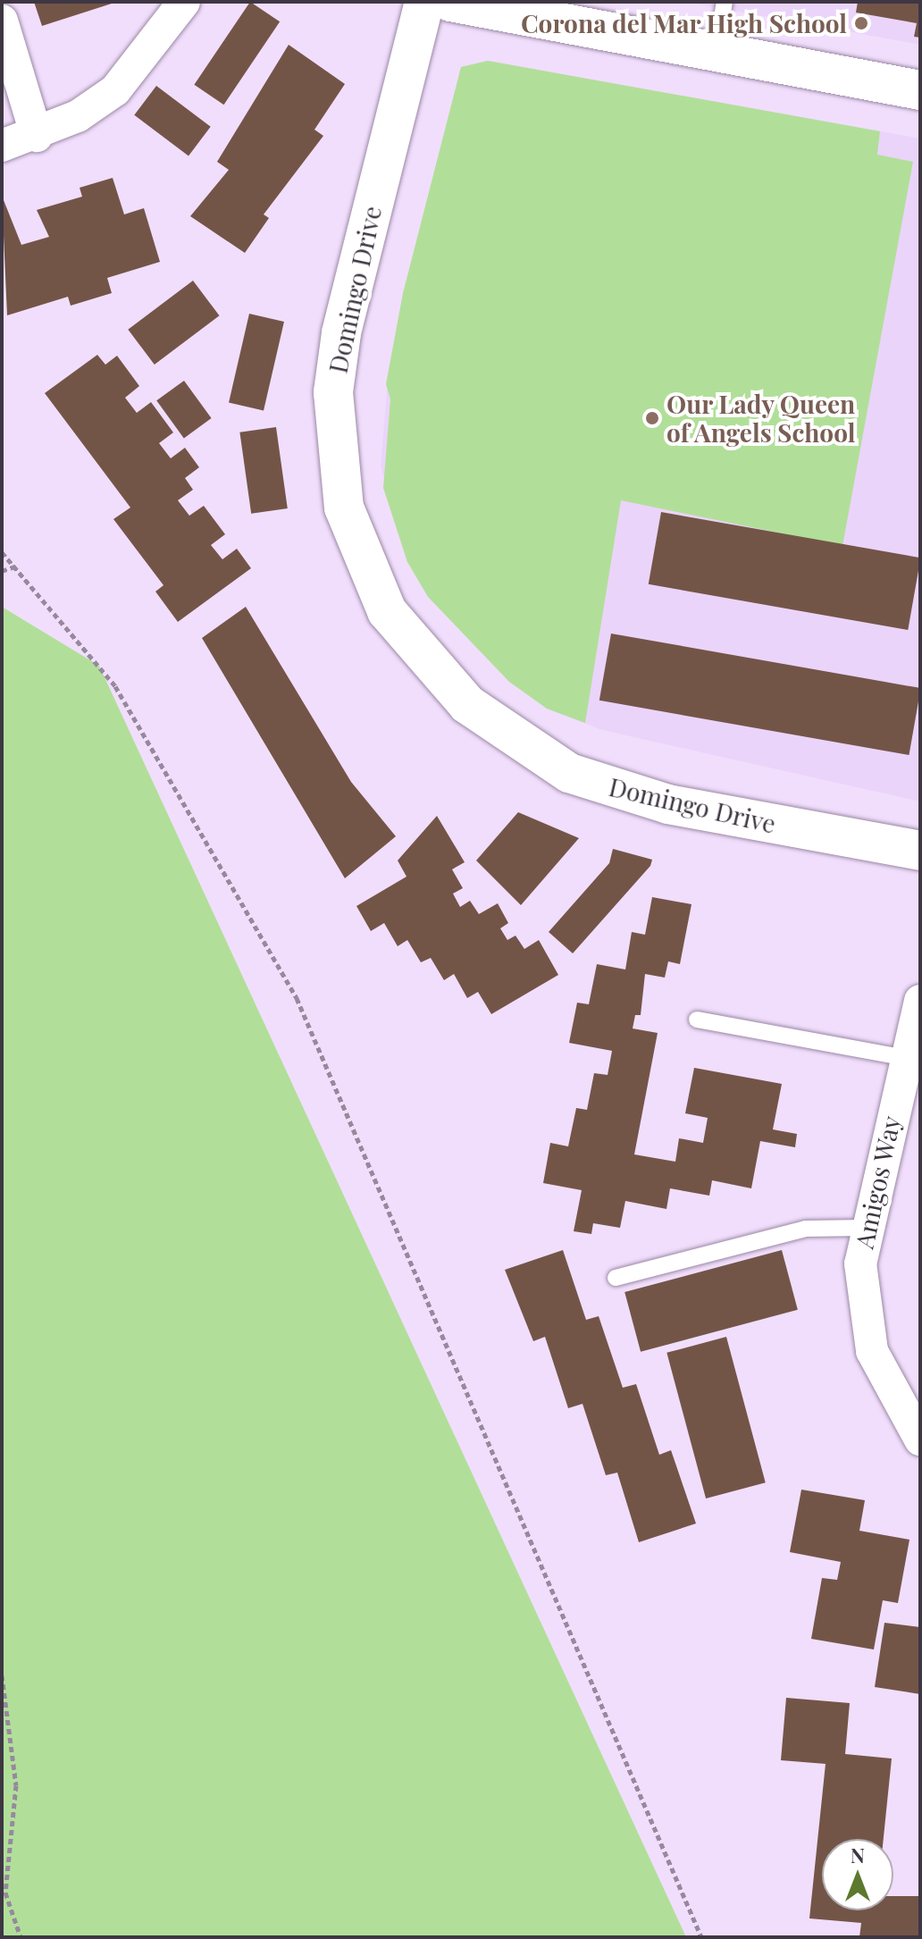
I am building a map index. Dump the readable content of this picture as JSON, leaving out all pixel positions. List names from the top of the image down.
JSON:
{
  "streets": {
    "street": ["Domingo Drive", "Amigos Way"]
  },
  "places": ["Corona del Mar High School", "Our Lady Queen of Angels School"],
  "north": "top"
}
